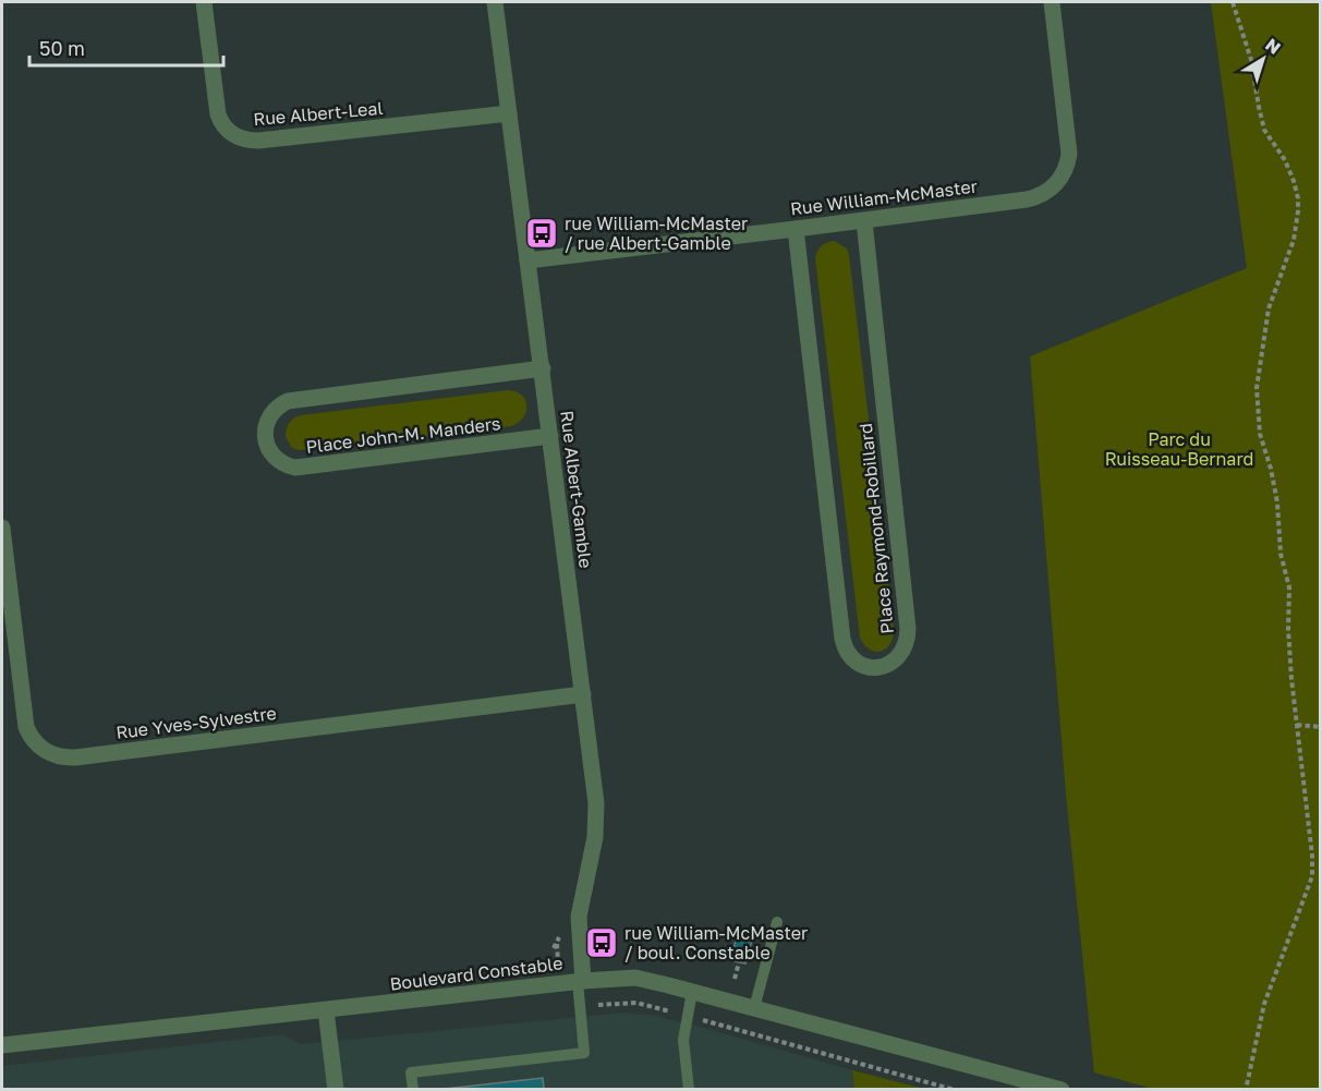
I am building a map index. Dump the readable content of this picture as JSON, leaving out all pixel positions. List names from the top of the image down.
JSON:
{
  "streets": {
    "street": [
      "Rue Albert-Leal",
      "Rue William-McMaster",
      "Place John-M. Manders",
      "Rue Albert-Gamble",
      "Place Raymond-Robillard",
      "Rue Yves-Sylvestre",
      "Boulevard Constable"
    ]
  },
  "crossings": [
    ["Rue Albert-Leal", "Rue Albert-Gamble"],
    ["Rue William-McMaster", "Rue Albert-Gamble"],
    ["Rue William-McMaster", "Place Raymond-Robillard"],
    ["Place John-M. Manders", "Rue Albert-Gamble"],
    ["Rue Albert-Gamble", "Rue Yves-Sylvestre"],
    ["Rue Albert-Gamble", "Boulevard Constable"]
  ],
  "parks": ["Parc du Ruisseau-Bernard"],
  "places": {
    "bus stop": ["rue William-McMaster / rue Albert-Gamble", "rue William-McMaster / boul. Constable"]
  },
  "scale_bar": "50 m",
  "north": "top right"
}
